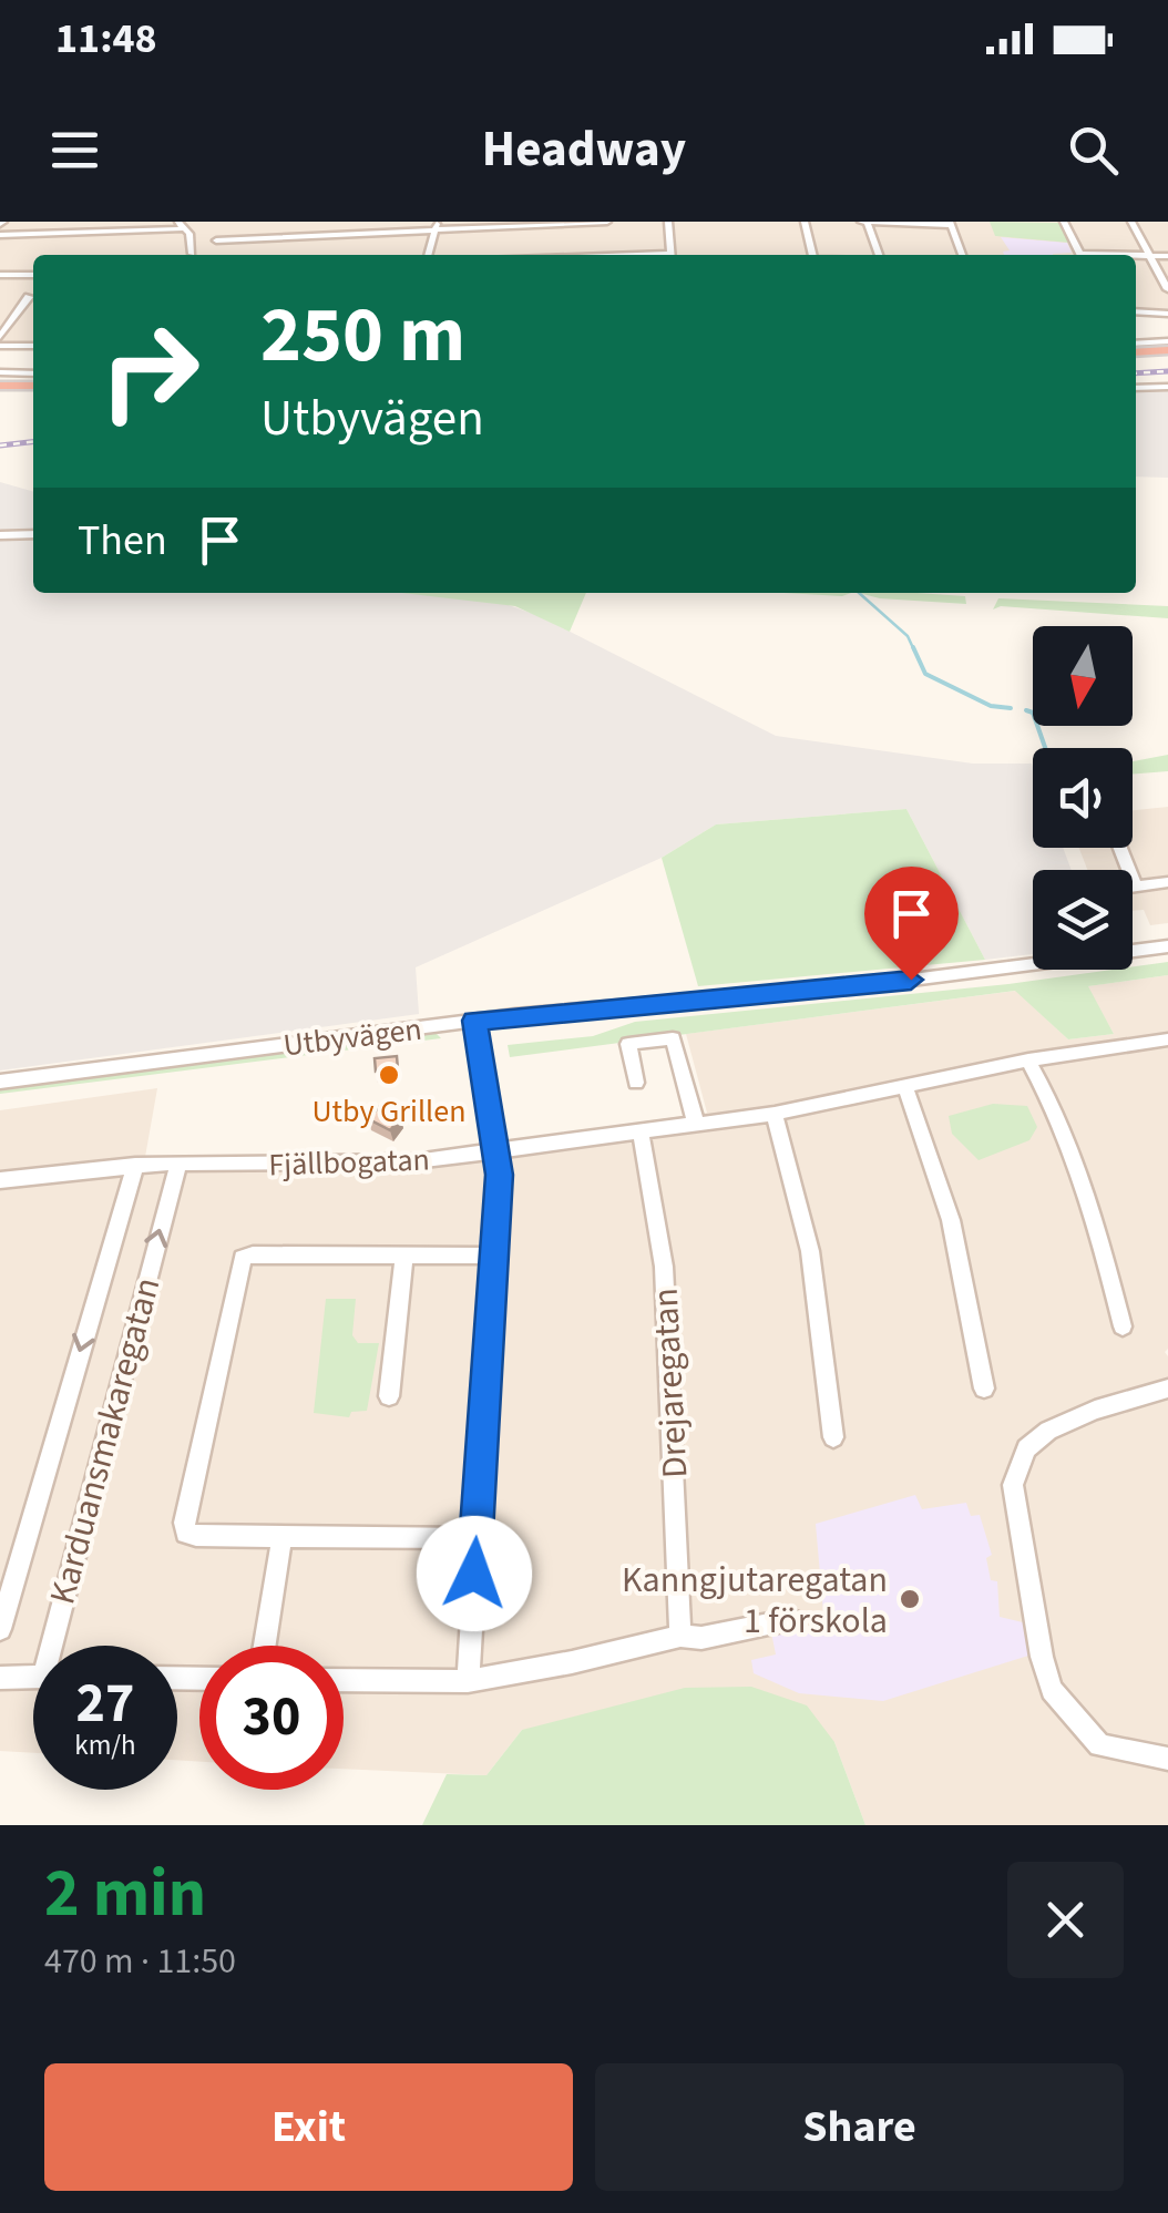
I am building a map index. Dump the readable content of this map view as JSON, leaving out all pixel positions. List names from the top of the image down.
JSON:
{
  "streets": {
    "street": [
      "Utbyvägen",
      "Fjällbogatan",
      "Drejaregatan",
      "Karduansmakaregatan"
    ]
  },
  "crossings": [
    ["Fjällbogatan", "Drejaregatan"],
    ["Fjällbogatan", "Karduansmakaregatan"]
  ],
  "places": ["Utby Grillen", "Kanngjutaregatan 1 förskola"],
  "north": "bottom",
  "page": {
    "status": "11:48",
    "header": "Headway",
    "turn": ["250 m", "Utbyvägen"],
    "then": "Then",
    "speed": "27 km/h",
    "limit": "30",
    "heading": ["2 min", "470 m · 11:50"],
    "buttons": ["Exit", "Share"]
  }
}
